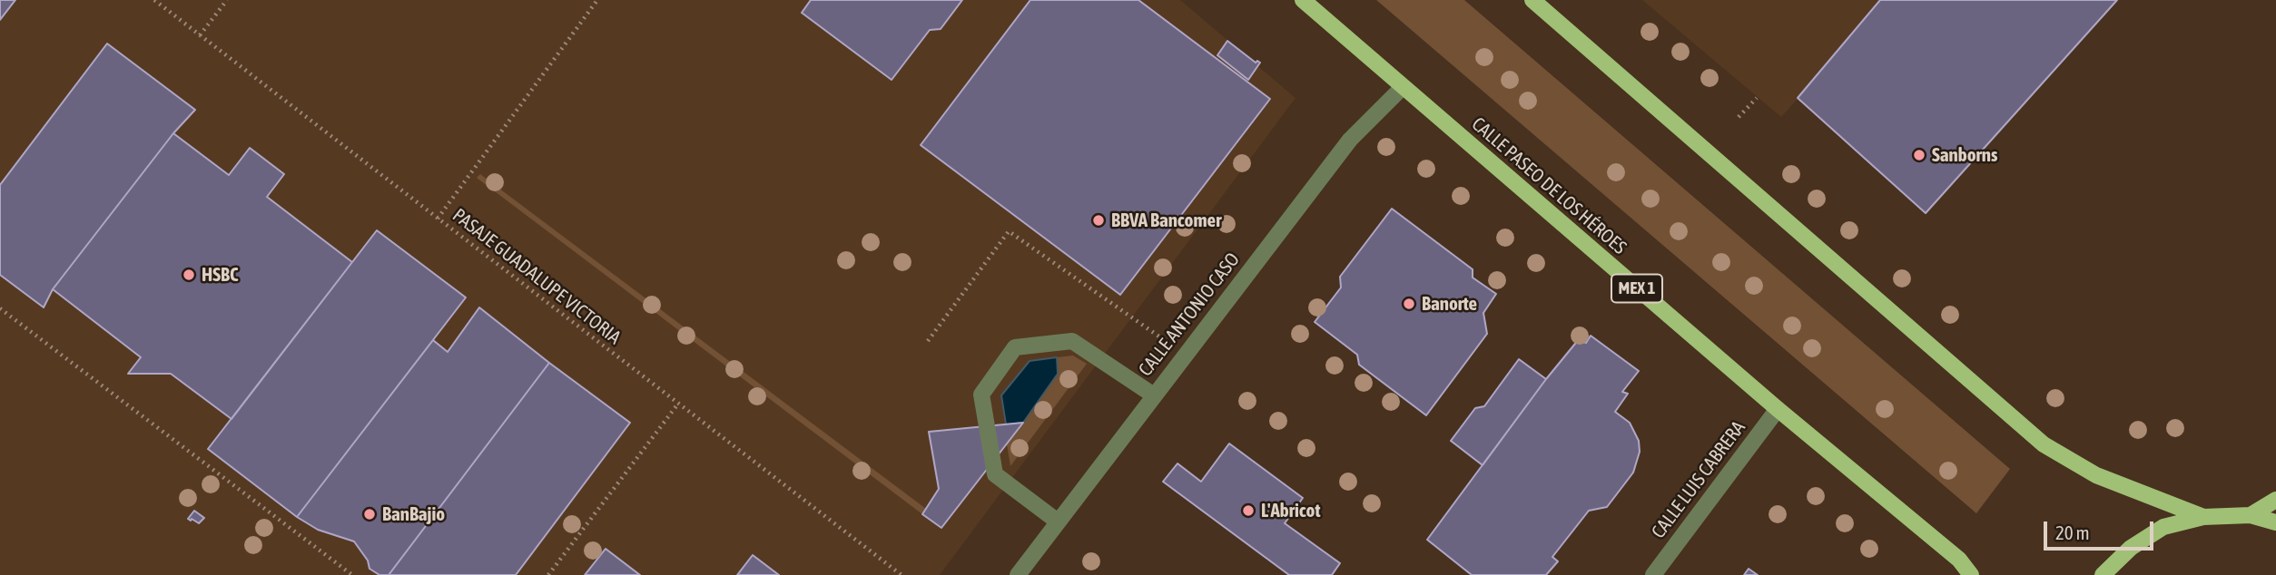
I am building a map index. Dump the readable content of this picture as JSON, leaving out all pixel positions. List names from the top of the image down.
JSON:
{
  "streets": {
    "main road": ["CALLE PASEO DE LOS HÉROES", "MEX 1"],
    "street": ["CALLE ANTONIO CASO", "CALLE LUIS CABRERA"],
    "path": ["PASAJE GUADALUPE VICTORIA"]
  },
  "crossings": [
    ["CALLE PASEO DE LOS HÉROES", "CALLE ANTONIO CASO"],
    ["CALLE PASEO DE LOS HÉROES", "CALLE LUIS CABRERA"]
  ],
  "places": [
    "Sanborns",
    "BBVA Bancomer",
    "HSBC",
    "Banorte",
    "L'Abricot",
    "BanBajio"
  ],
  "scale_bar": "20 m"
}
